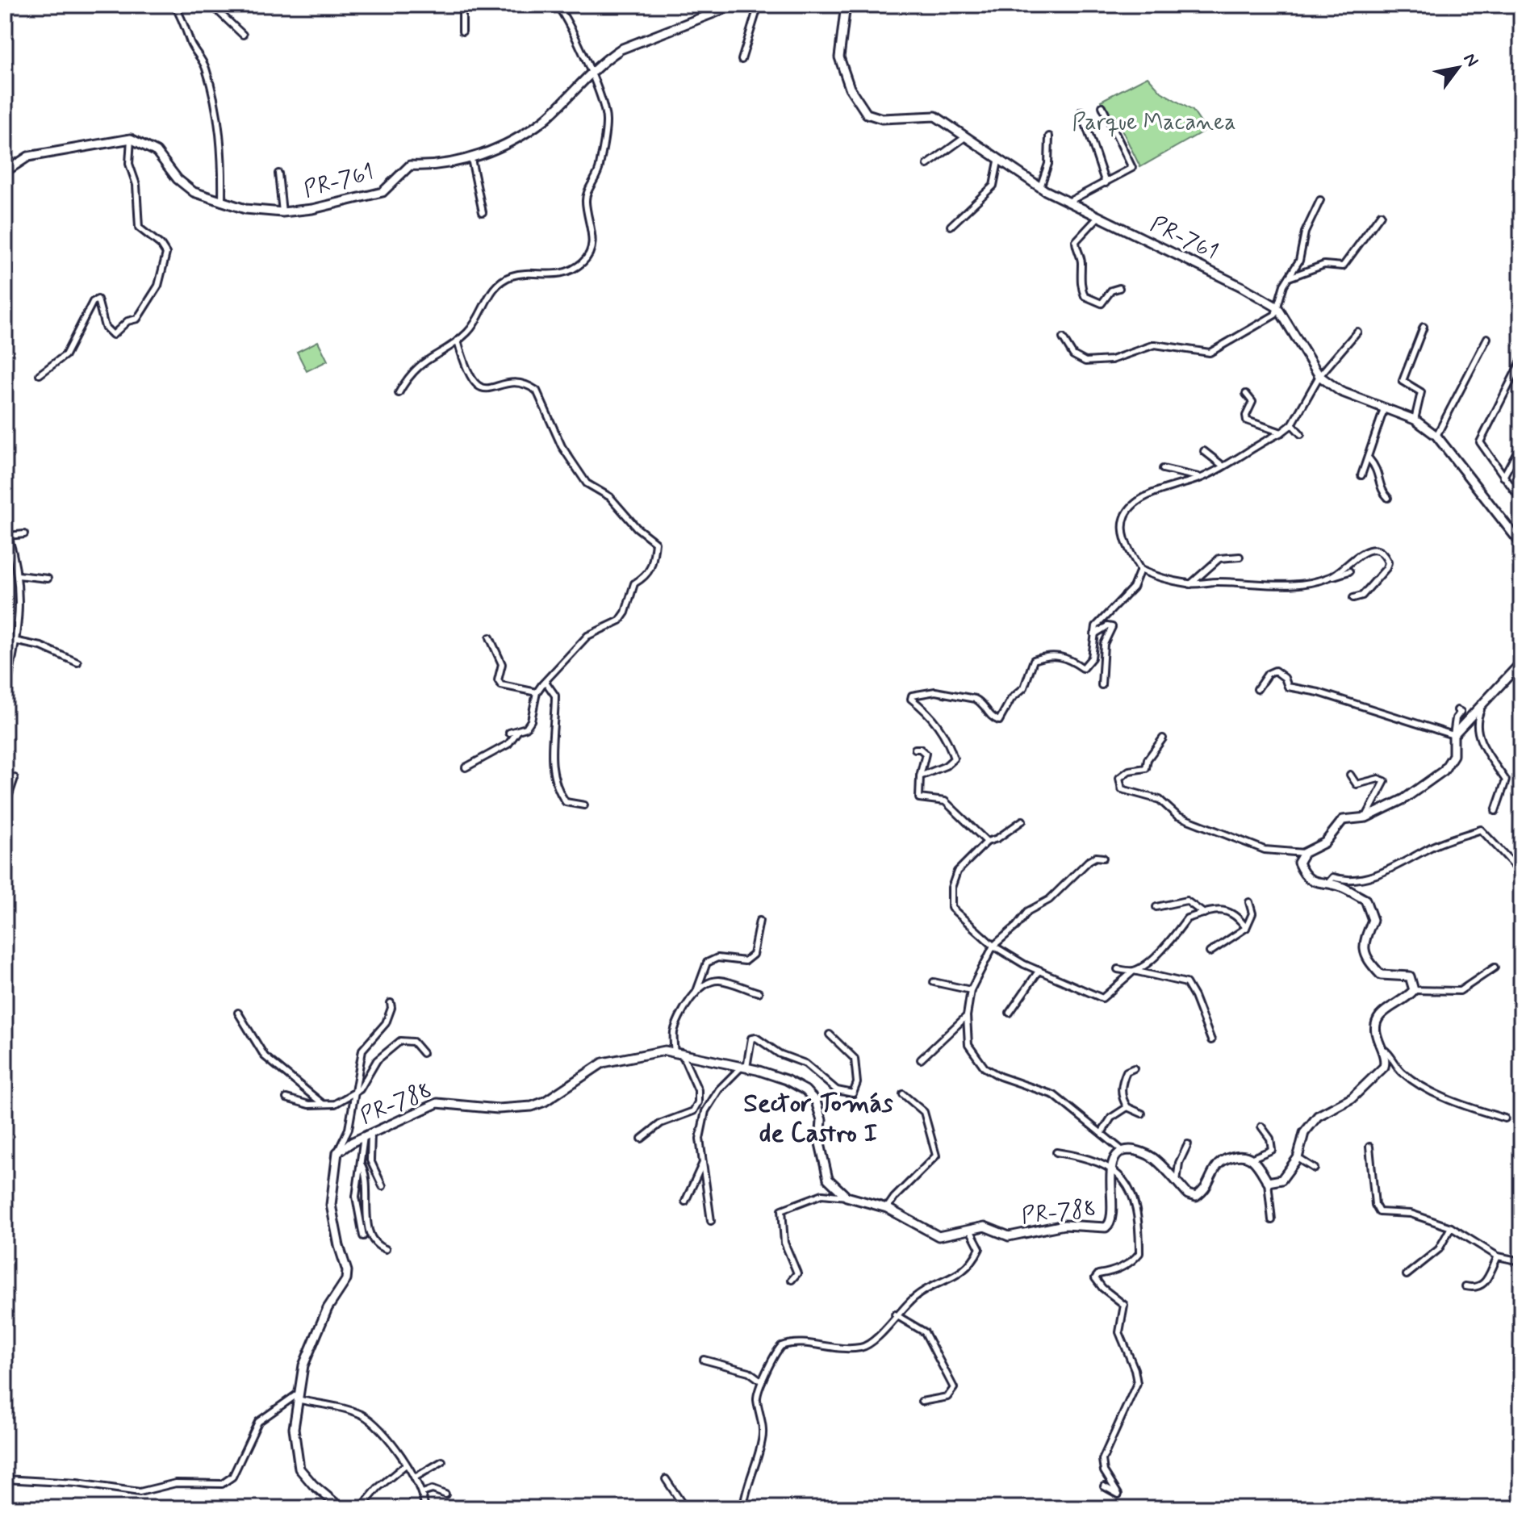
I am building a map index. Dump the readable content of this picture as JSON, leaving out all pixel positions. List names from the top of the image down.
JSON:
{
  "streets": {
    "street": ["PR-761", "PR-788"]
  },
  "districts": ["Sector Tomás de Castro I"],
  "parks": ["Parque Macanea"],
  "north": "top right"
}
